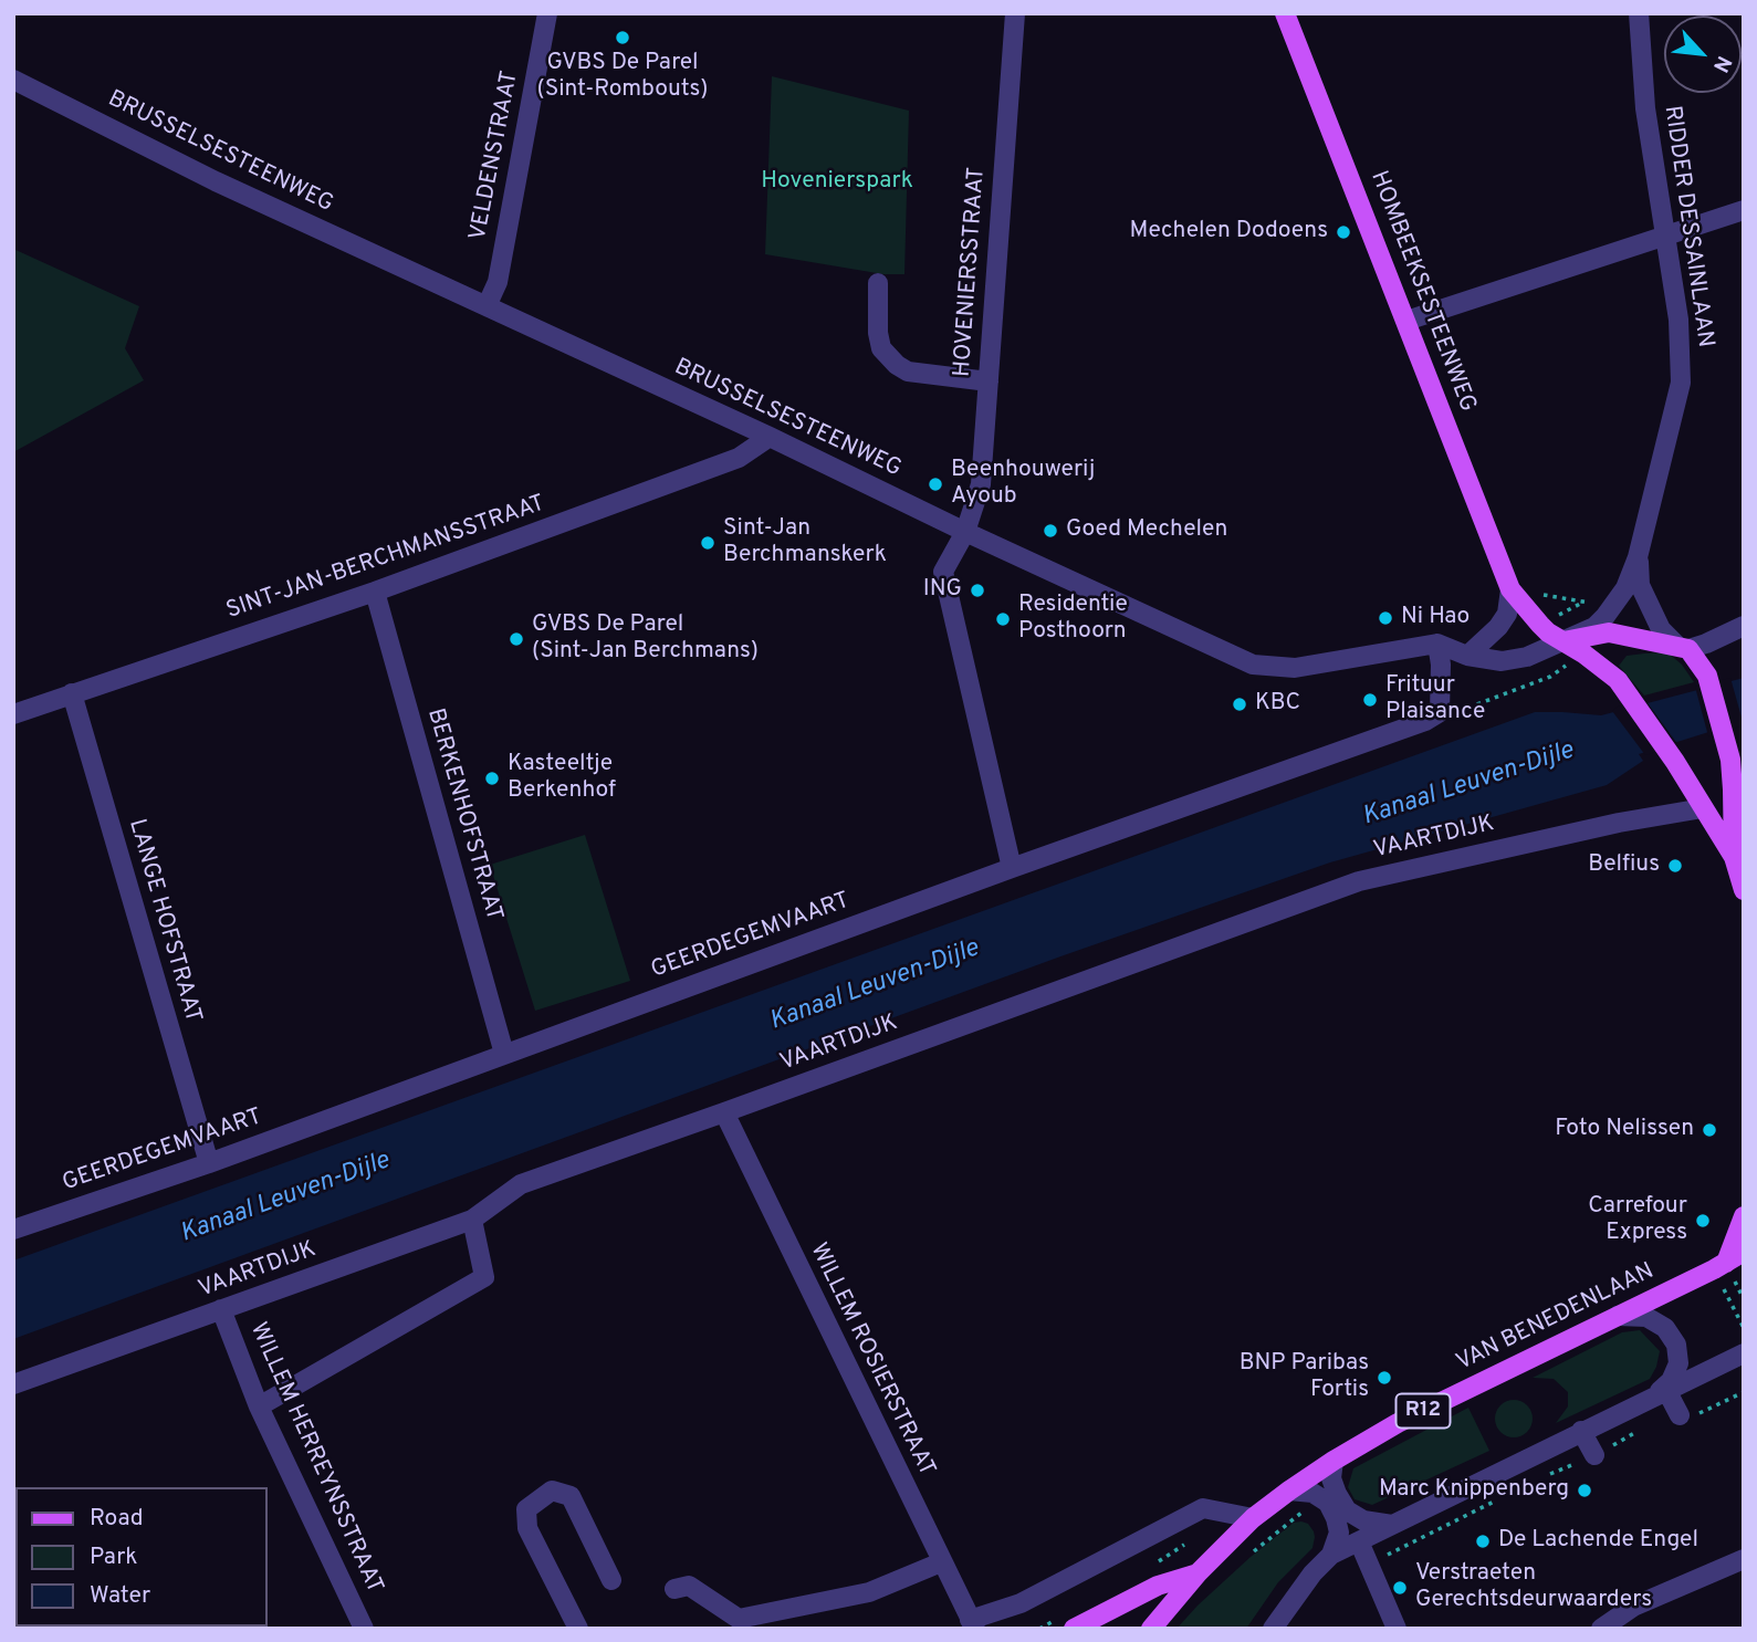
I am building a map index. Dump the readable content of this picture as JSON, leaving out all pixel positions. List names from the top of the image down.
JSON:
{
  "streets": {
    "main road": ["HOMBEEKSESTEENWEG", "VAN BENEDENLAAN", "R12"],
    "street": [
      "BRUSSELSESTEENWEG",
      "VELDENSTRAAT",
      "RIDDER DESSAINLAAN",
      "HOVENIERSSTRAAT",
      "SINT-JAN-BERCHMANSSTRAAT",
      "BERKENHOFSTRAAT",
      "VAARTDIJK",
      "LANGE HOFSTRAAT",
      "GEERDEGEMVAART",
      "WILLEM ROSIERSTRAAT",
      "WILLEM HERREYNSSTRAAT"
    ]
  },
  "crossings": [
    ["BRUSSELSESTEENWEG", "VELDENSTRAAT"],
    ["BRUSSELSESTEENWEG", "HOVENIERSSTRAAT"],
    ["BRUSSELSESTEENWEG", "SINT-JAN-BERCHMANSSTRAAT"],
    ["RIDDER DESSAINLAAN", "HOMBEEKSESTEENWEG"],
    ["HOVENIERSSTRAAT", "GEERDEGEMVAART"],
    ["HOMBEEKSESTEENWEG", "VAARTDIJK"],
    ["SINT-JAN-BERCHMANSSTRAAT", "BERKENHOFSTRAAT"],
    ["SINT-JAN-BERCHMANSSTRAAT", "LANGE HOFSTRAAT"],
    ["BERKENHOFSTRAAT", "GEERDEGEMVAART"],
    ["VAARTDIJK", "WILLEM ROSIERSTRAAT"],
    ["VAARTDIJK", "WILLEM HERREYNSSTRAAT"],
    ["LANGE HOFSTRAAT", "GEERDEGEMVAART"],
    ["VAN BENEDENLAAN", "R12"]
  ],
  "water": ["Kanaal Leuven-Dijle"],
  "parks": ["Hovenierspark"],
  "places": [
    "GVBS De Parel (Sint-Rombouts)",
    "Mechelen Dodoens",
    "Beenhouwerij Ayoub",
    "Goed Mechelen",
    "Sint-Jan Berchmanskerk",
    "ING",
    "Ni Hao",
    "Residentie Posthoorn",
    "GVBS De Parel (Sint-Jan Berchmans)",
    "Frituur Plaisance",
    "KBC",
    "Kasteeltje Berkenhof",
    "Belfius",
    "Foto Nelissen",
    "Carrefour Express",
    "BNP Paribas Fortis",
    "Marc Knippenberg",
    "De Lachende Engel",
    "Verstraeten Gerechtsdeurwaarders"
  ],
  "legend": ["Road", "Park", "Water"],
  "north": "bottom right"
}
